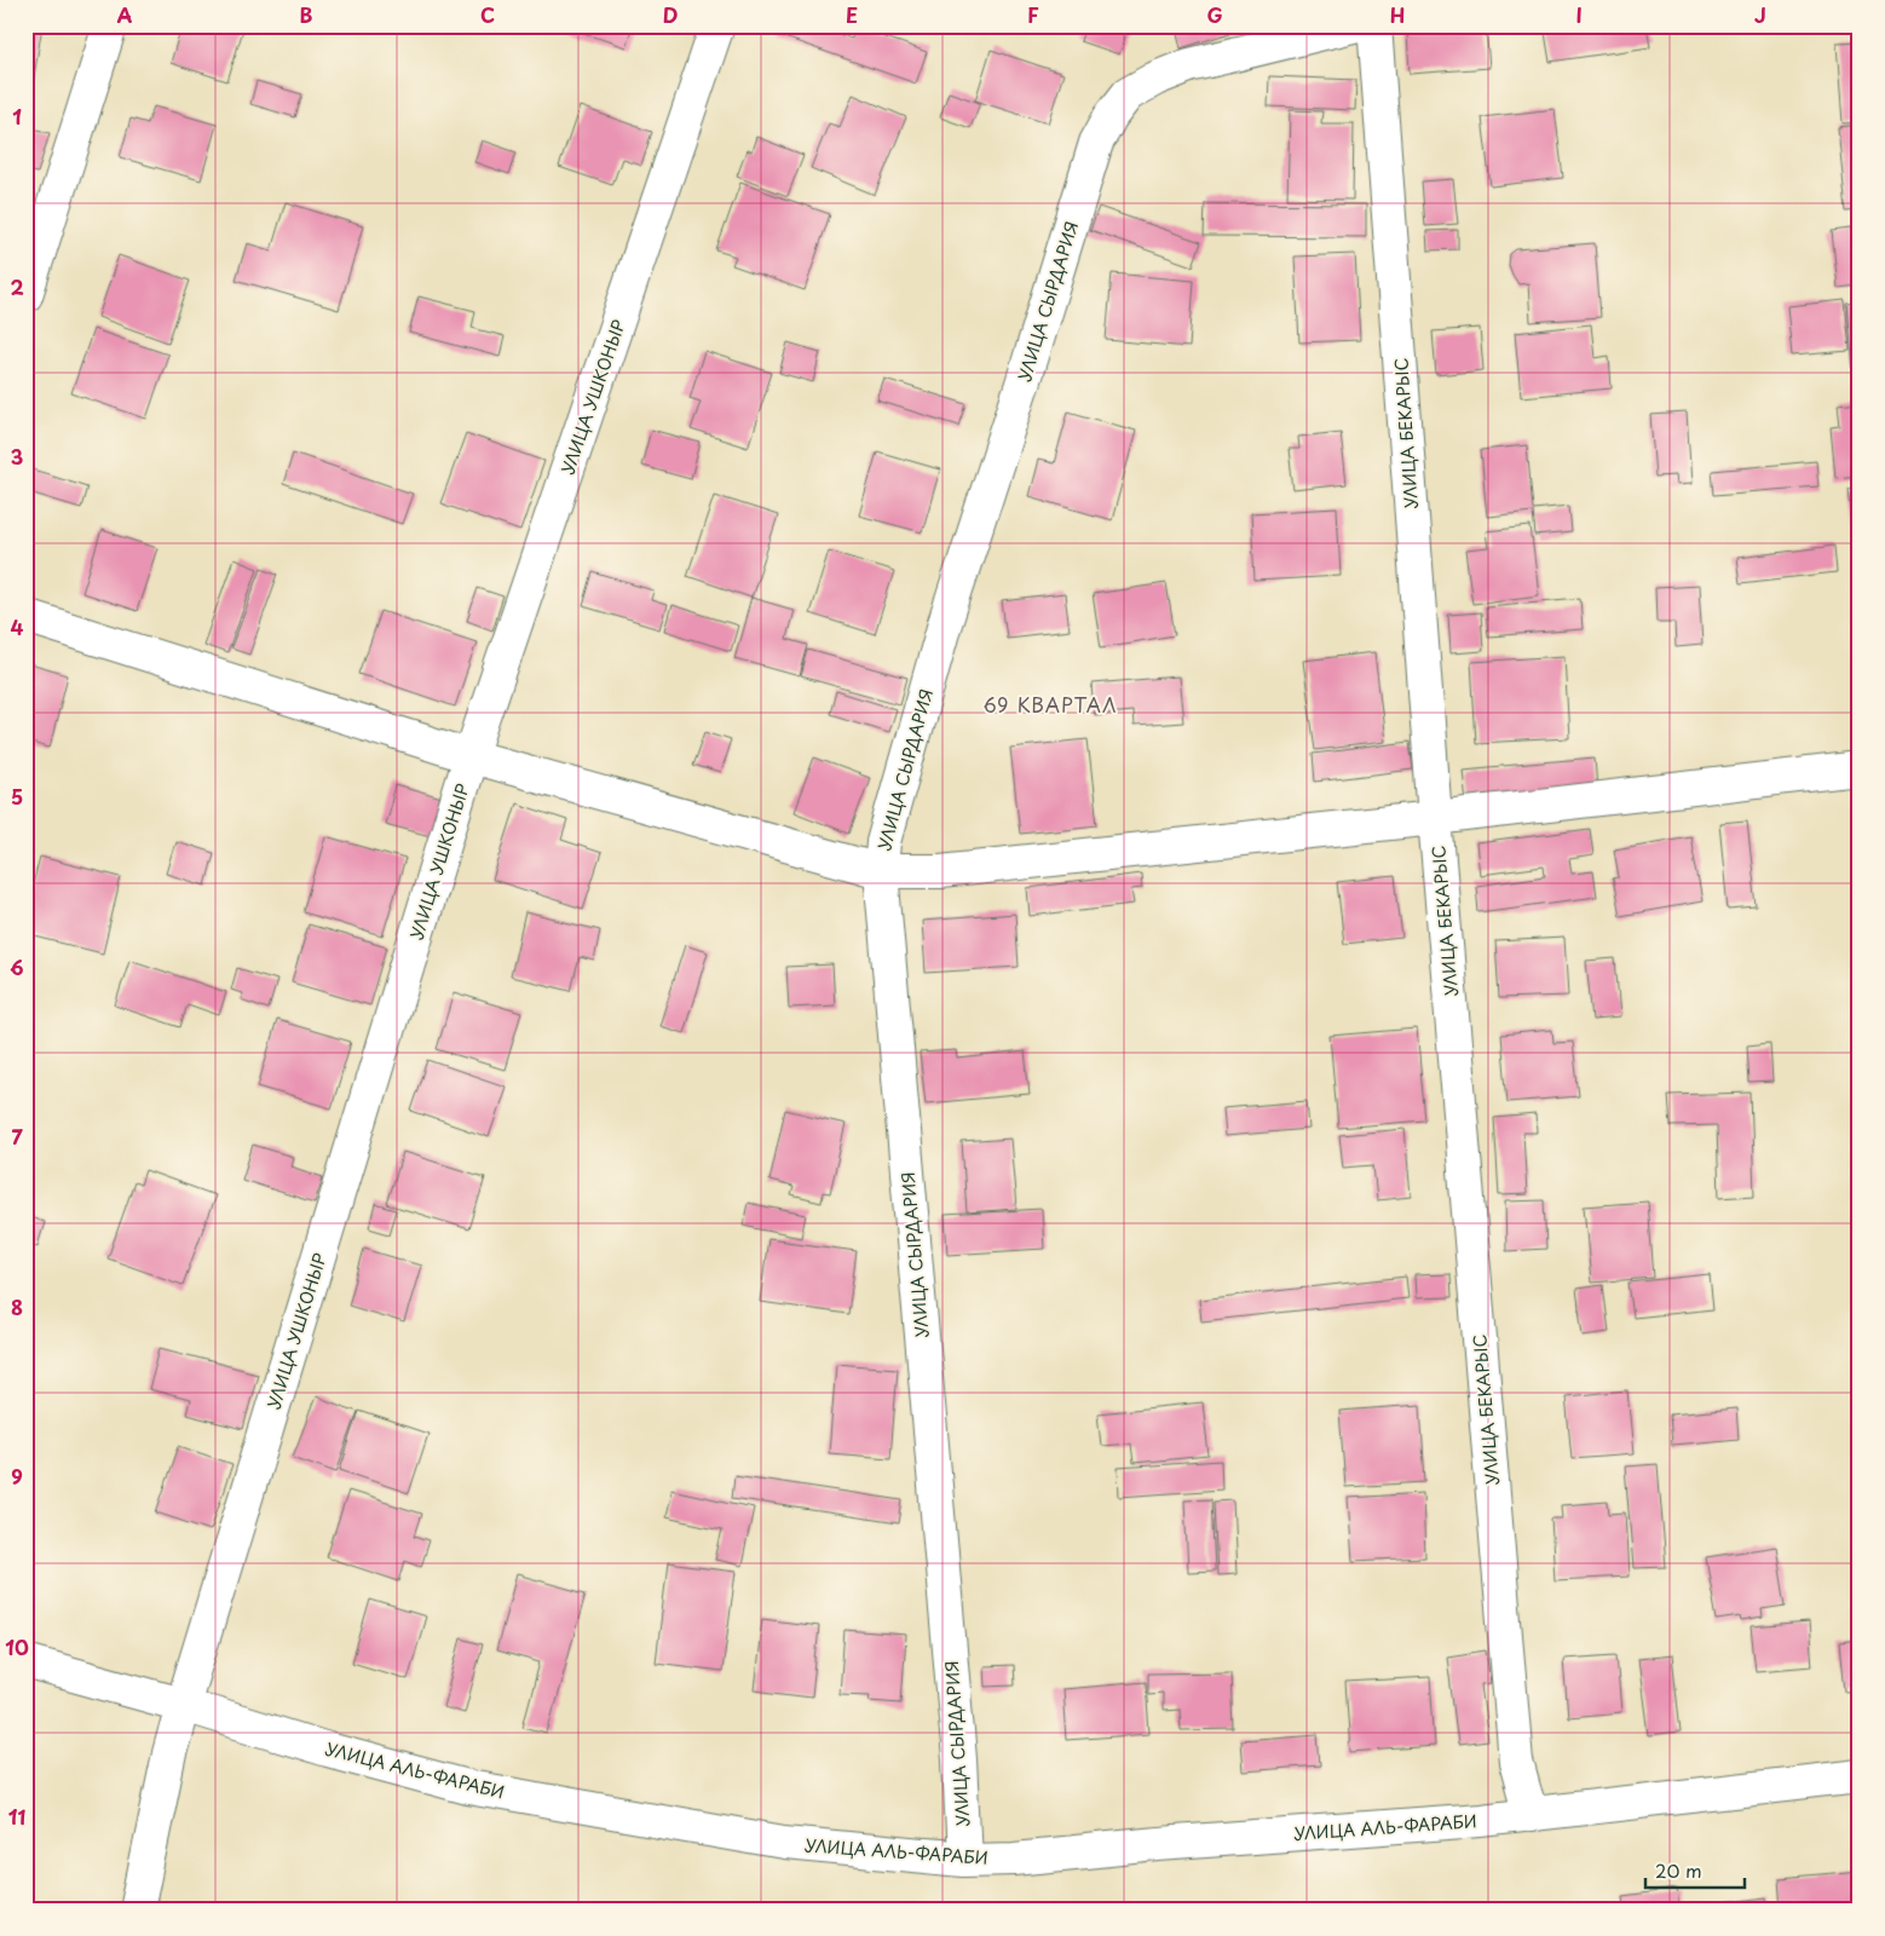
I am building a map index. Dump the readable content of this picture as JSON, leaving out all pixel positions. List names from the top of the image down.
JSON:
{
  "streets": {
    "street": [
      "УЛИЦА СЫРДАРИЯ",
      "УЛИЦА УШКОНЫР",
      "УЛИЦА БЕКАРЫС",
      "УЛИЦА АЛЬ-ФАРАБИ"
    ]
  },
  "crossings": [
    ["УЛИЦА СЫРДАРИЯ", "УЛИЦА АЛЬ-ФАРАБИ"],
    ["УЛИЦА УШКОНЫР", "УЛИЦА АЛЬ-ФАРАБИ"],
    ["УЛИЦА БЕКАРЫС", "УЛИЦА АЛЬ-ФАРАБИ"]
  ],
  "districts": ["69 КВАРТАЛ"],
  "scale_bar": "20 m",
  "grid": {
    "columns": [
      "A",
      "B",
      "C",
      "D",
      "E",
      "F",
      "G",
      "H",
      "I",
      "J"
    ],
    "rows": [
      "1",
      "2",
      "3",
      "4",
      "5",
      "6",
      "7",
      "8",
      "9",
      "10",
      "11"
    ]
  }
}
